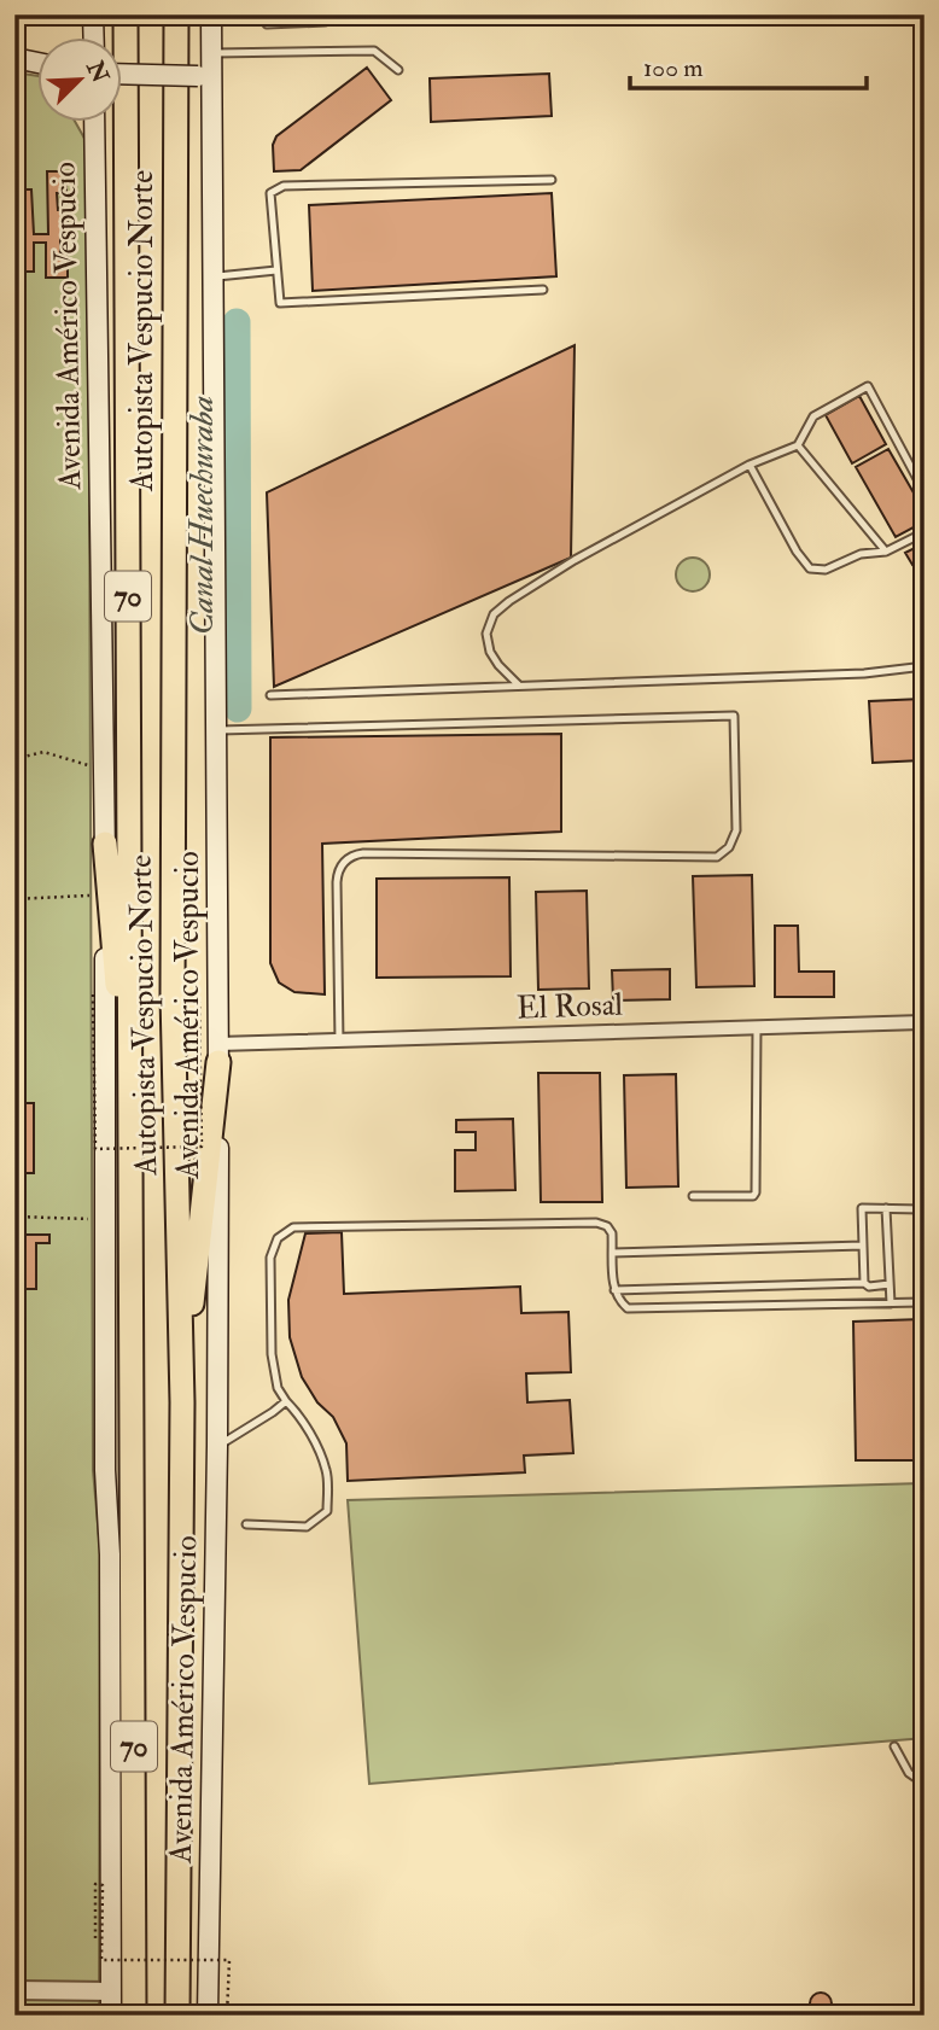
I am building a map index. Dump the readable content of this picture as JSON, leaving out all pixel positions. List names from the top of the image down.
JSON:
{
  "streets": {
    "highway": ["Autopista Vespucio Norte", "70"],
    "main road": ["Avenida Américo Vespucio"],
    "street": ["El Rosal"]
  },
  "crossings": [
    ["Avenida Américo Vespucio", "El Rosal"]
  ],
  "water": ["Canal Huechuraba"],
  "scale_bar": "100 m",
  "north": "top right"
}
